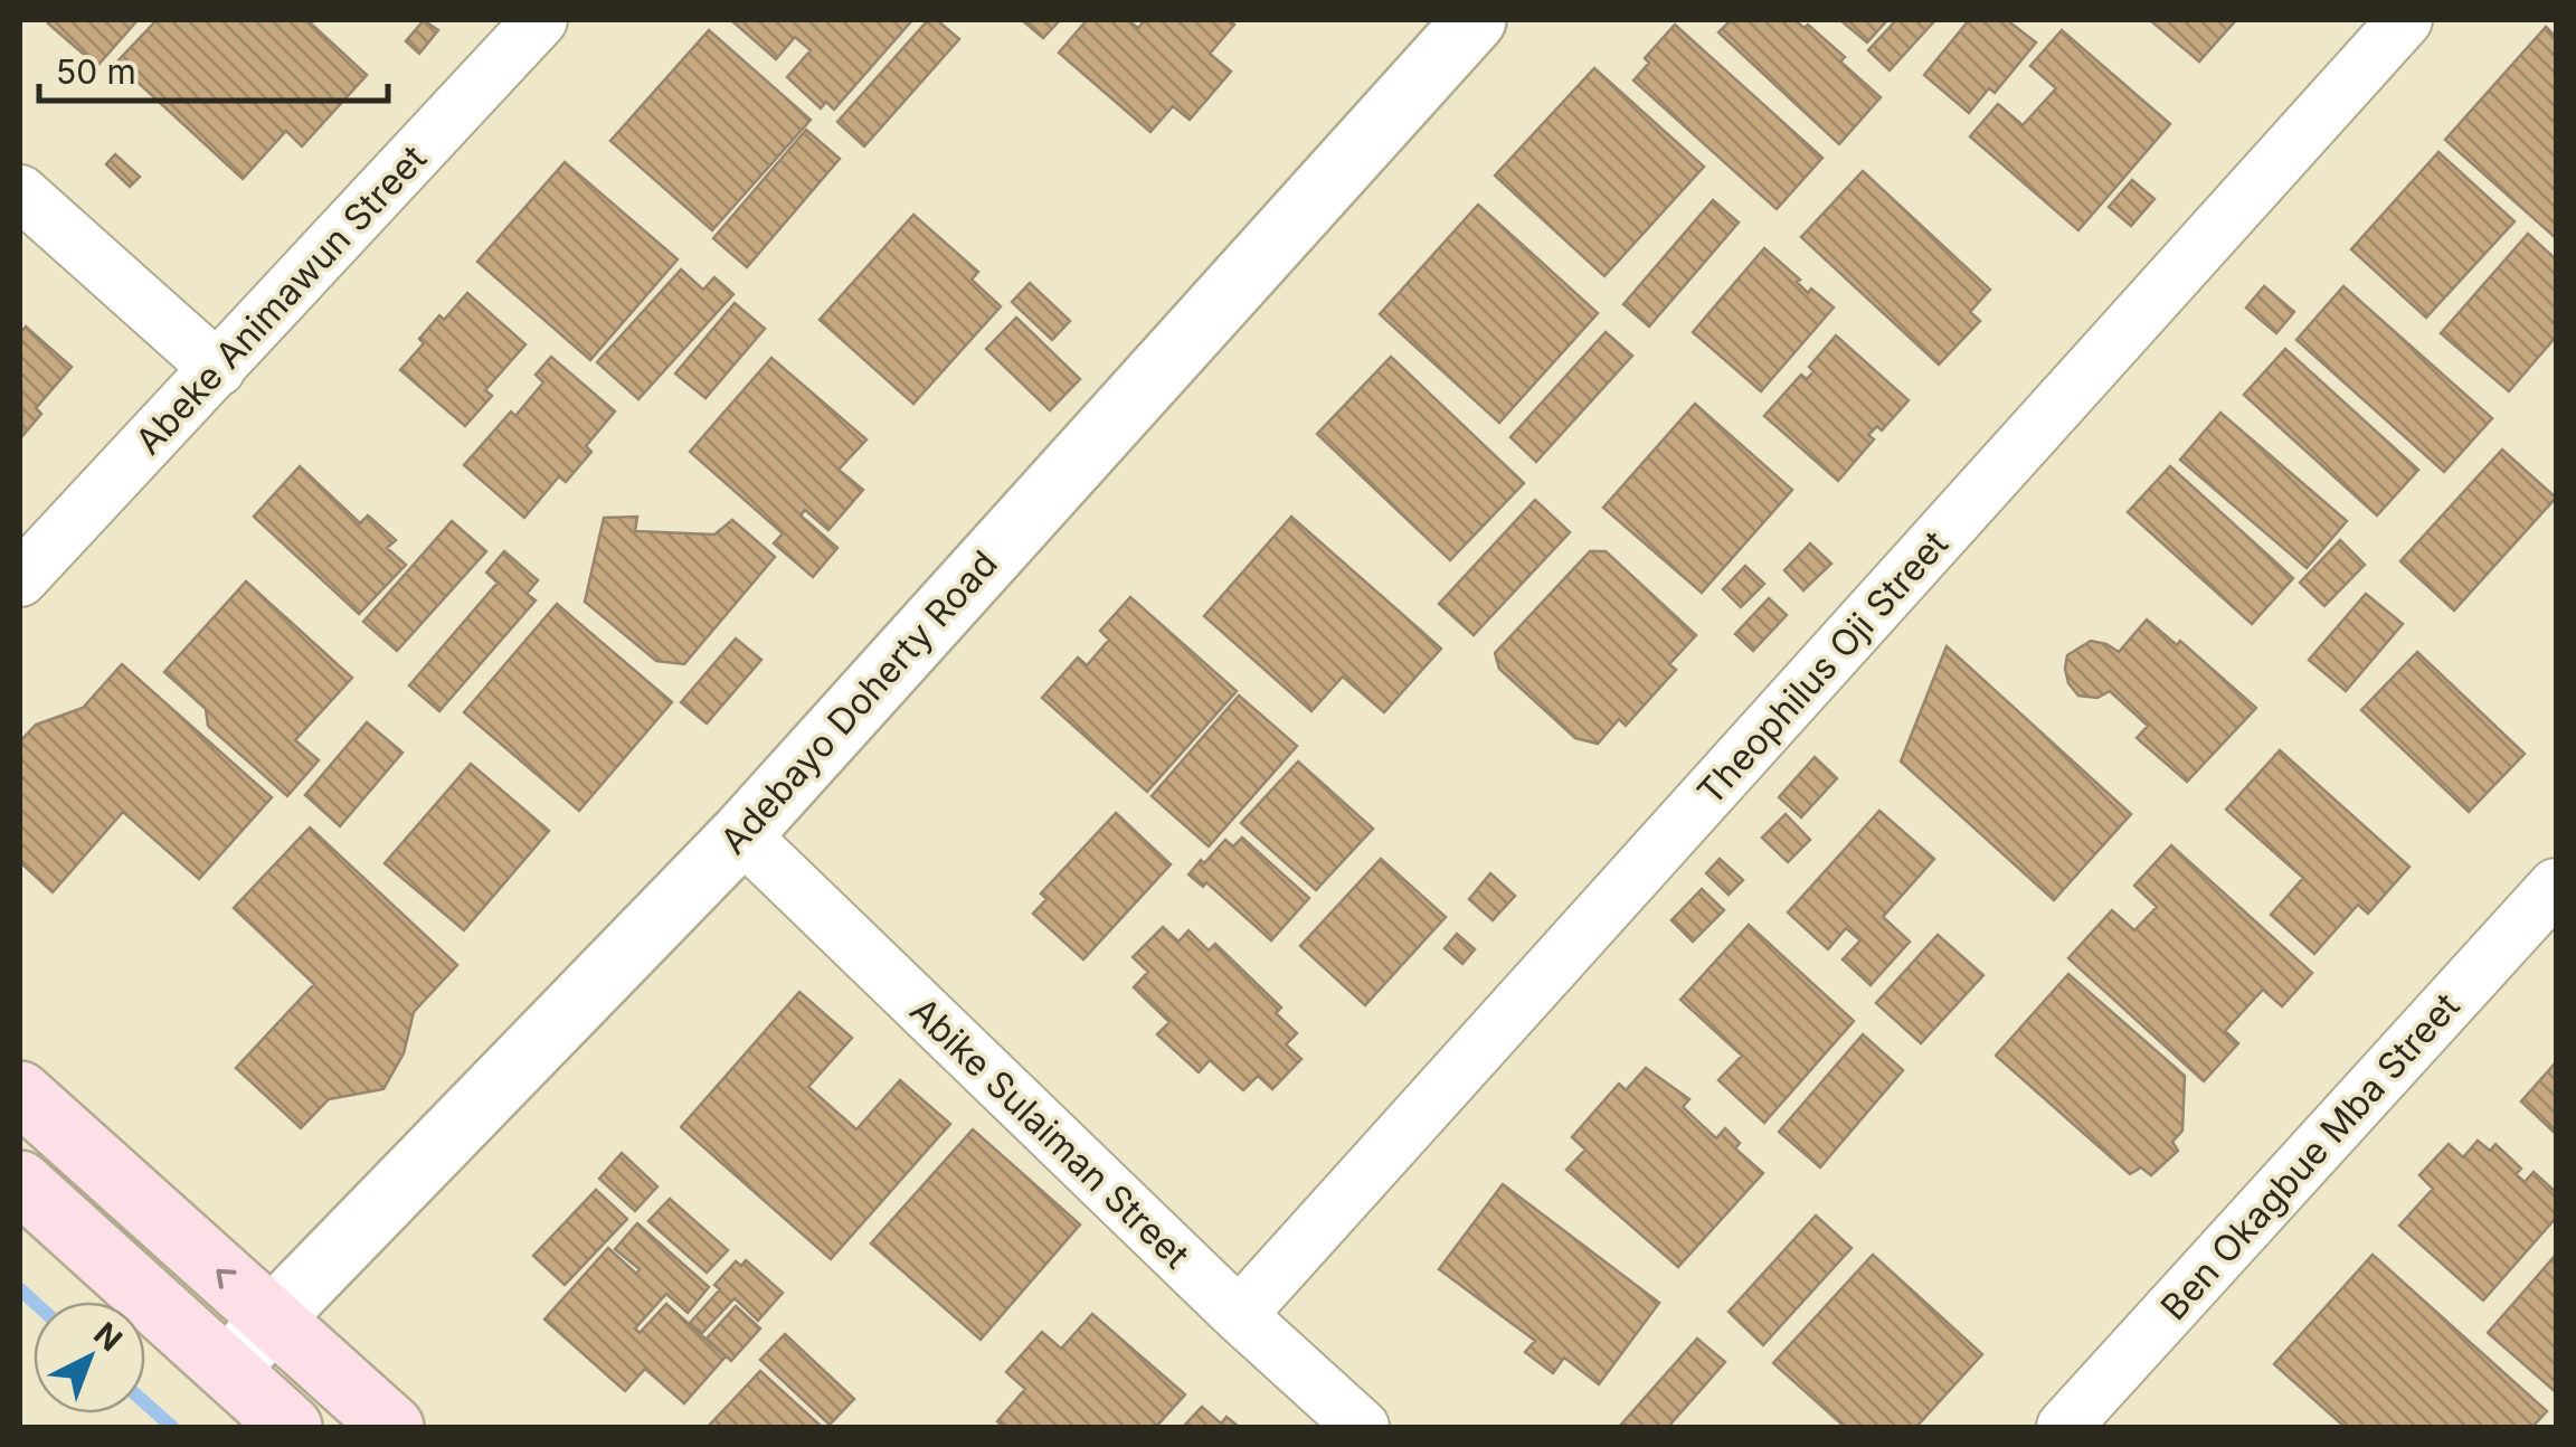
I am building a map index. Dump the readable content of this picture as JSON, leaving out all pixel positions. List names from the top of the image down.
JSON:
{
  "streets": {
    "street": [
      "Abeke Animawun Street",
      "Theophilus Oji Street",
      "Adebayo Doherty Road",
      "Abike Sulaiman Street",
      "Ben Okagbue Mba Street"
    ]
  },
  "crossings": [
    ["Theophilus Oji Street", "Abike Sulaiman Street"],
    ["Adebayo Doherty Road", "Abike Sulaiman Street"]
  ],
  "scale_bar": "50 m",
  "north": "top right"
}
